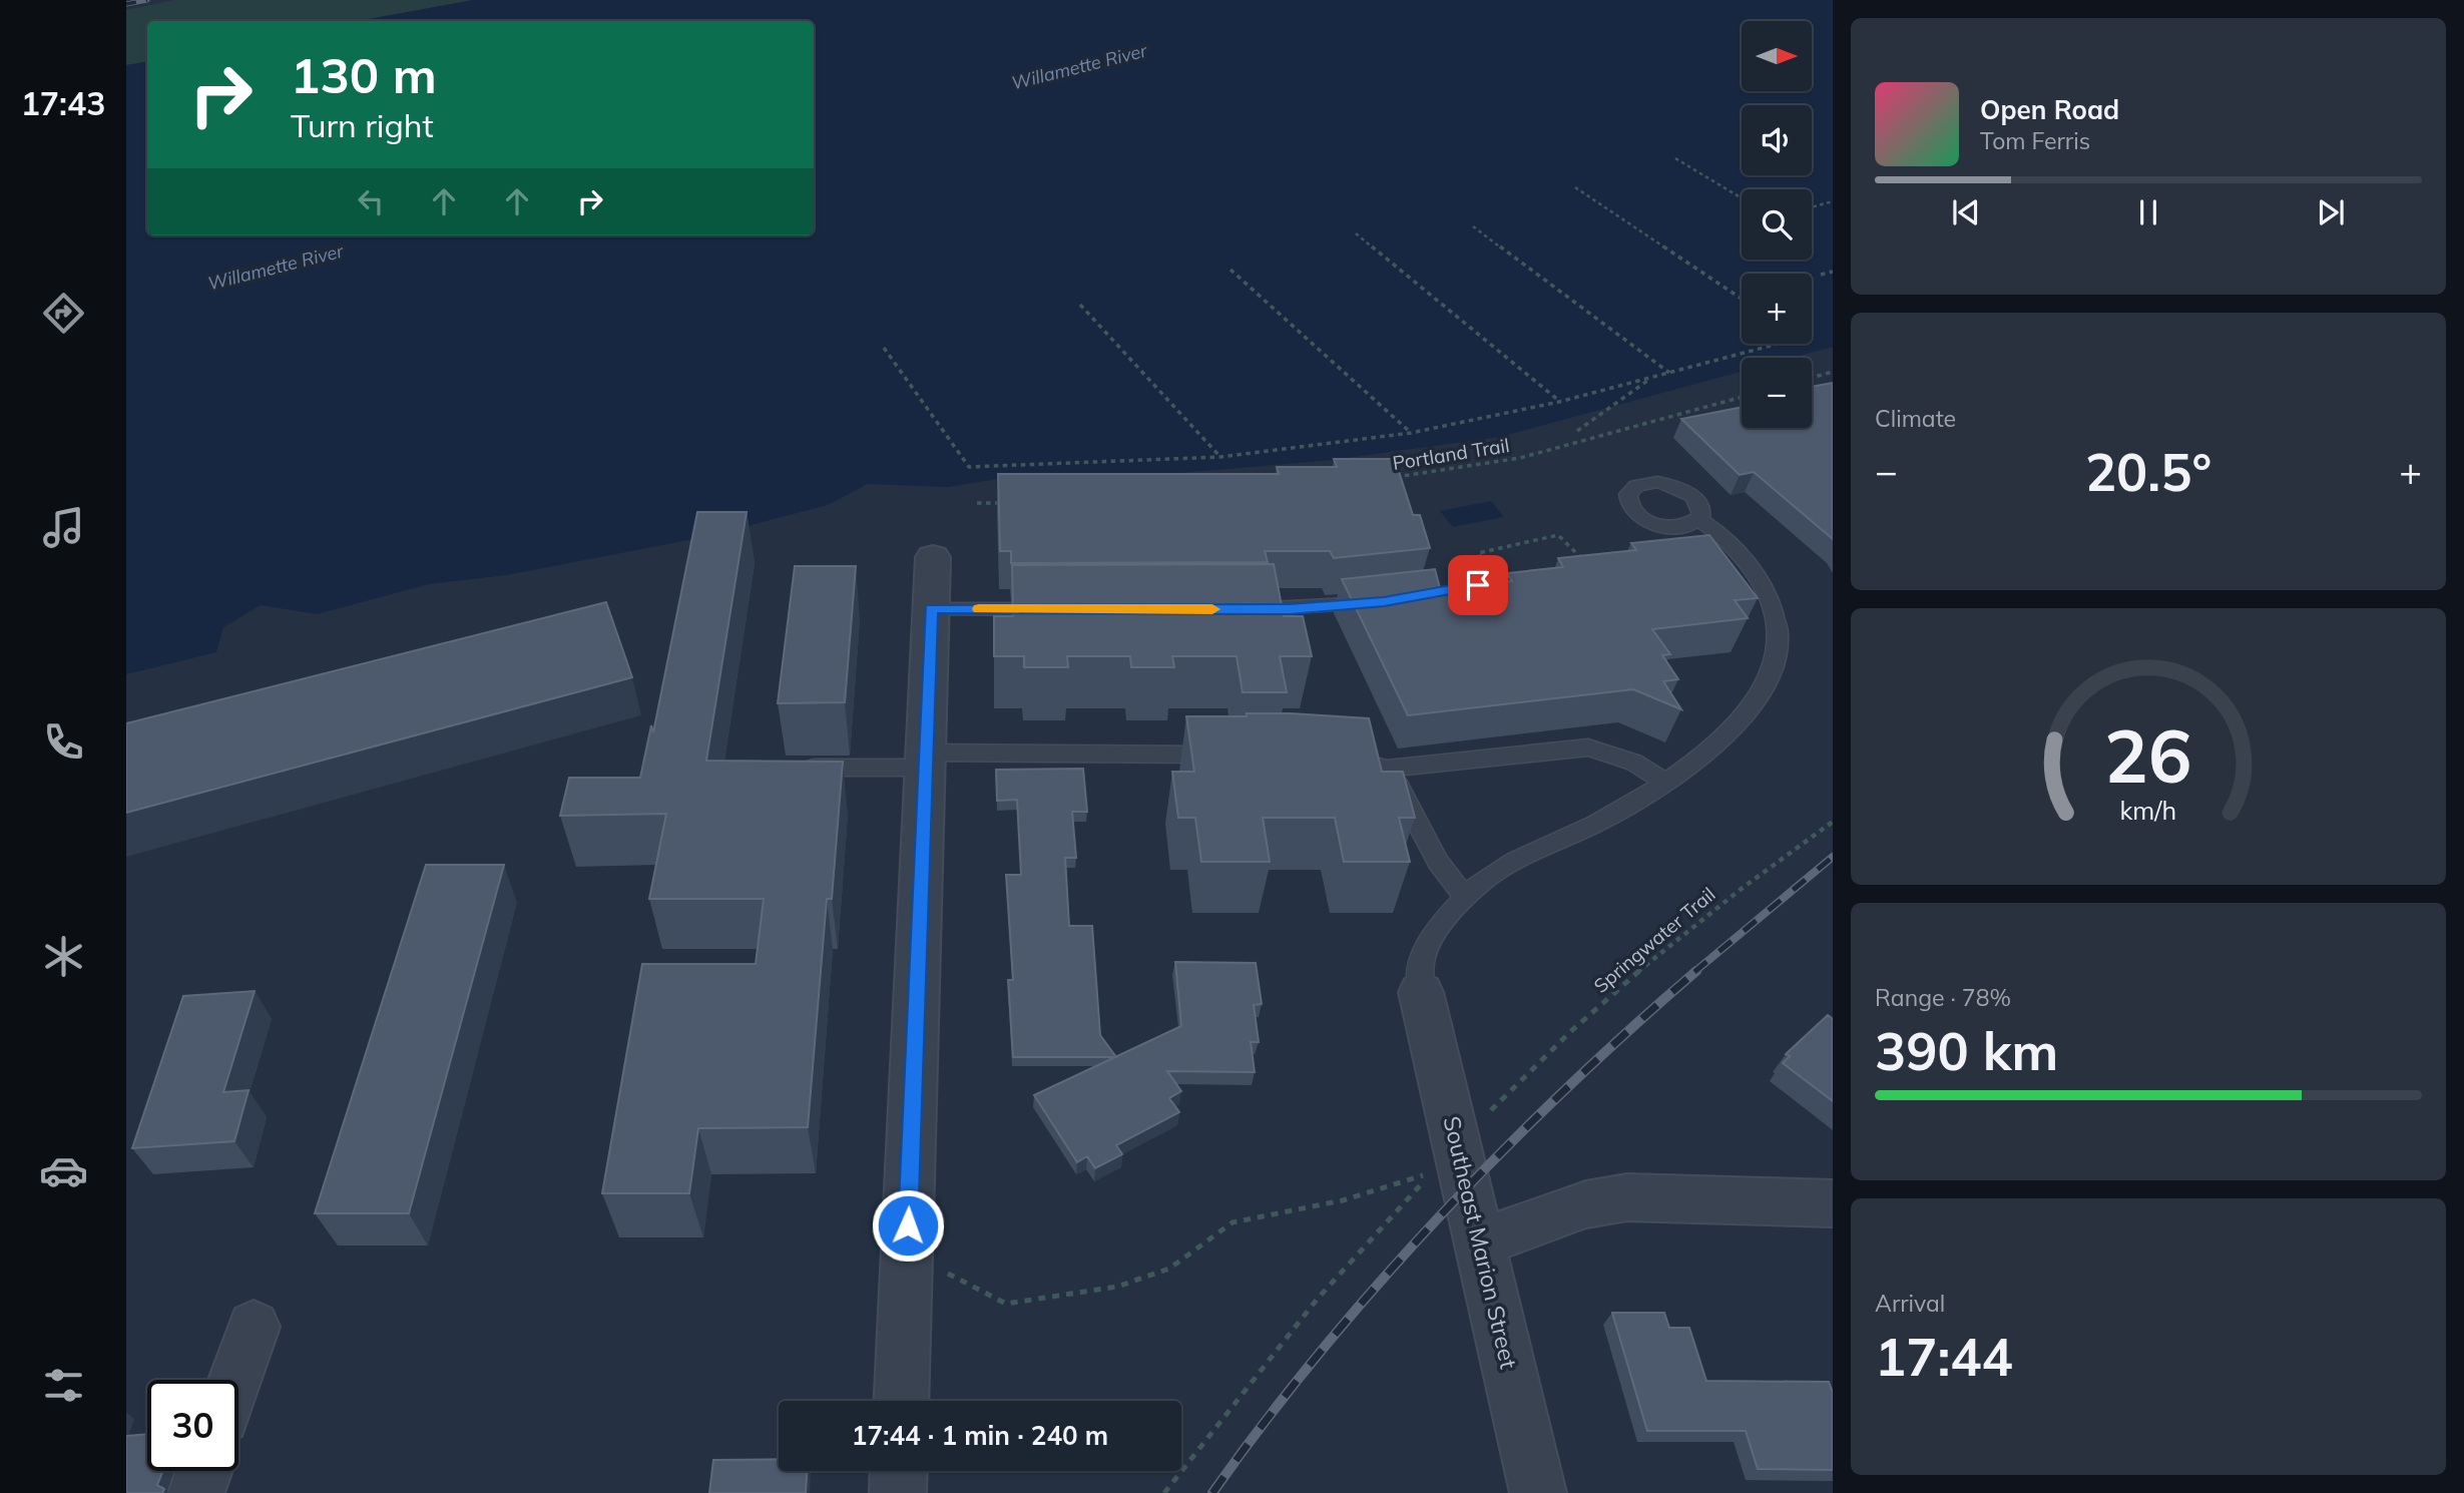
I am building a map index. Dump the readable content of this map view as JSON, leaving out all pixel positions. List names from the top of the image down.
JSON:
{
  "streets": {
    "street": ["Southeast Marion Street"],
    "path": ["Portland Trail", "Springwater Trail"]
  },
  "water": ["Willamette River"],
  "north": "right",
  "page": {
    "tabs": "17:43",
    "map_buttons": ["+", "−"],
    "turn": ["130 m", "Turn right"],
    "song": ["Open Road", "Tom Ferris"],
    "tile": [
      "Climate",
      ["Range · 78%", "390 km"],
      ["Arrival", "17:44"]
    ],
    "heat": ["−", "20.5°", "+"],
    "limit": "30",
    "trip": "17:44 · 1 min · 240 m",
    "gauge": ["26", "km/h"]
  }
}
